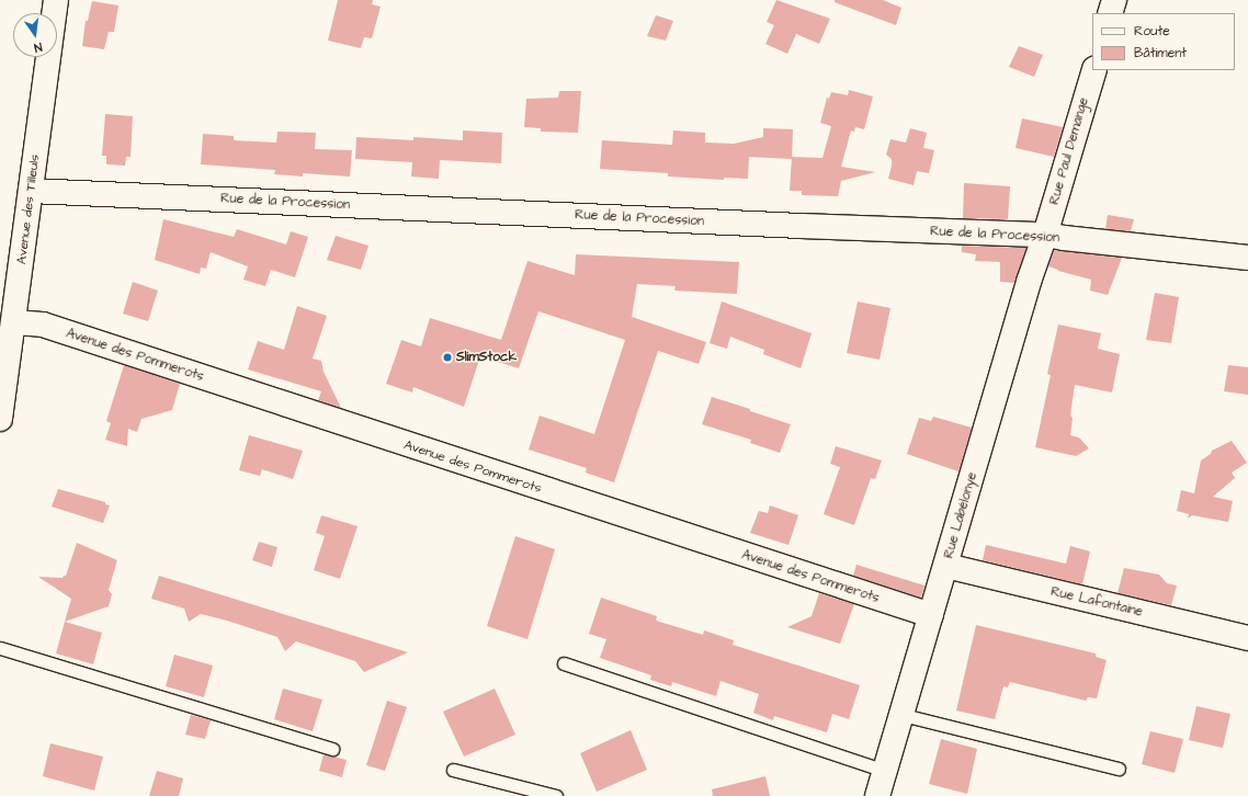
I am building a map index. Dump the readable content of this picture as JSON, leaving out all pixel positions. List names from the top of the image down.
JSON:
{
  "streets": {
    "street": [
      "Rue Paul Demange",
      "Rue de la Procession",
      "Avenue des Tilleuls",
      "Avenue des Pommerots",
      "Rue Labélonye",
      "Rue Lafontaine"
    ]
  },
  "crossings": [
    ["Rue Paul Demange", "Rue de la Procession"],
    ["Rue Paul Demange", "Rue Labélonye"],
    ["Rue de la Procession", "Avenue des Tilleuls"],
    ["Rue de la Procession", "Rue Labélonye"],
    ["Avenue des Tilleuls", "Avenue des Pommerots"],
    ["Avenue des Pommerots", "Rue Labélonye"],
    ["Rue Labélonye", "Rue Lafontaine"]
  ],
  "places": ["SlimStock"],
  "legend": ["Route", "Bâtiment"],
  "north": "bottom"
}
